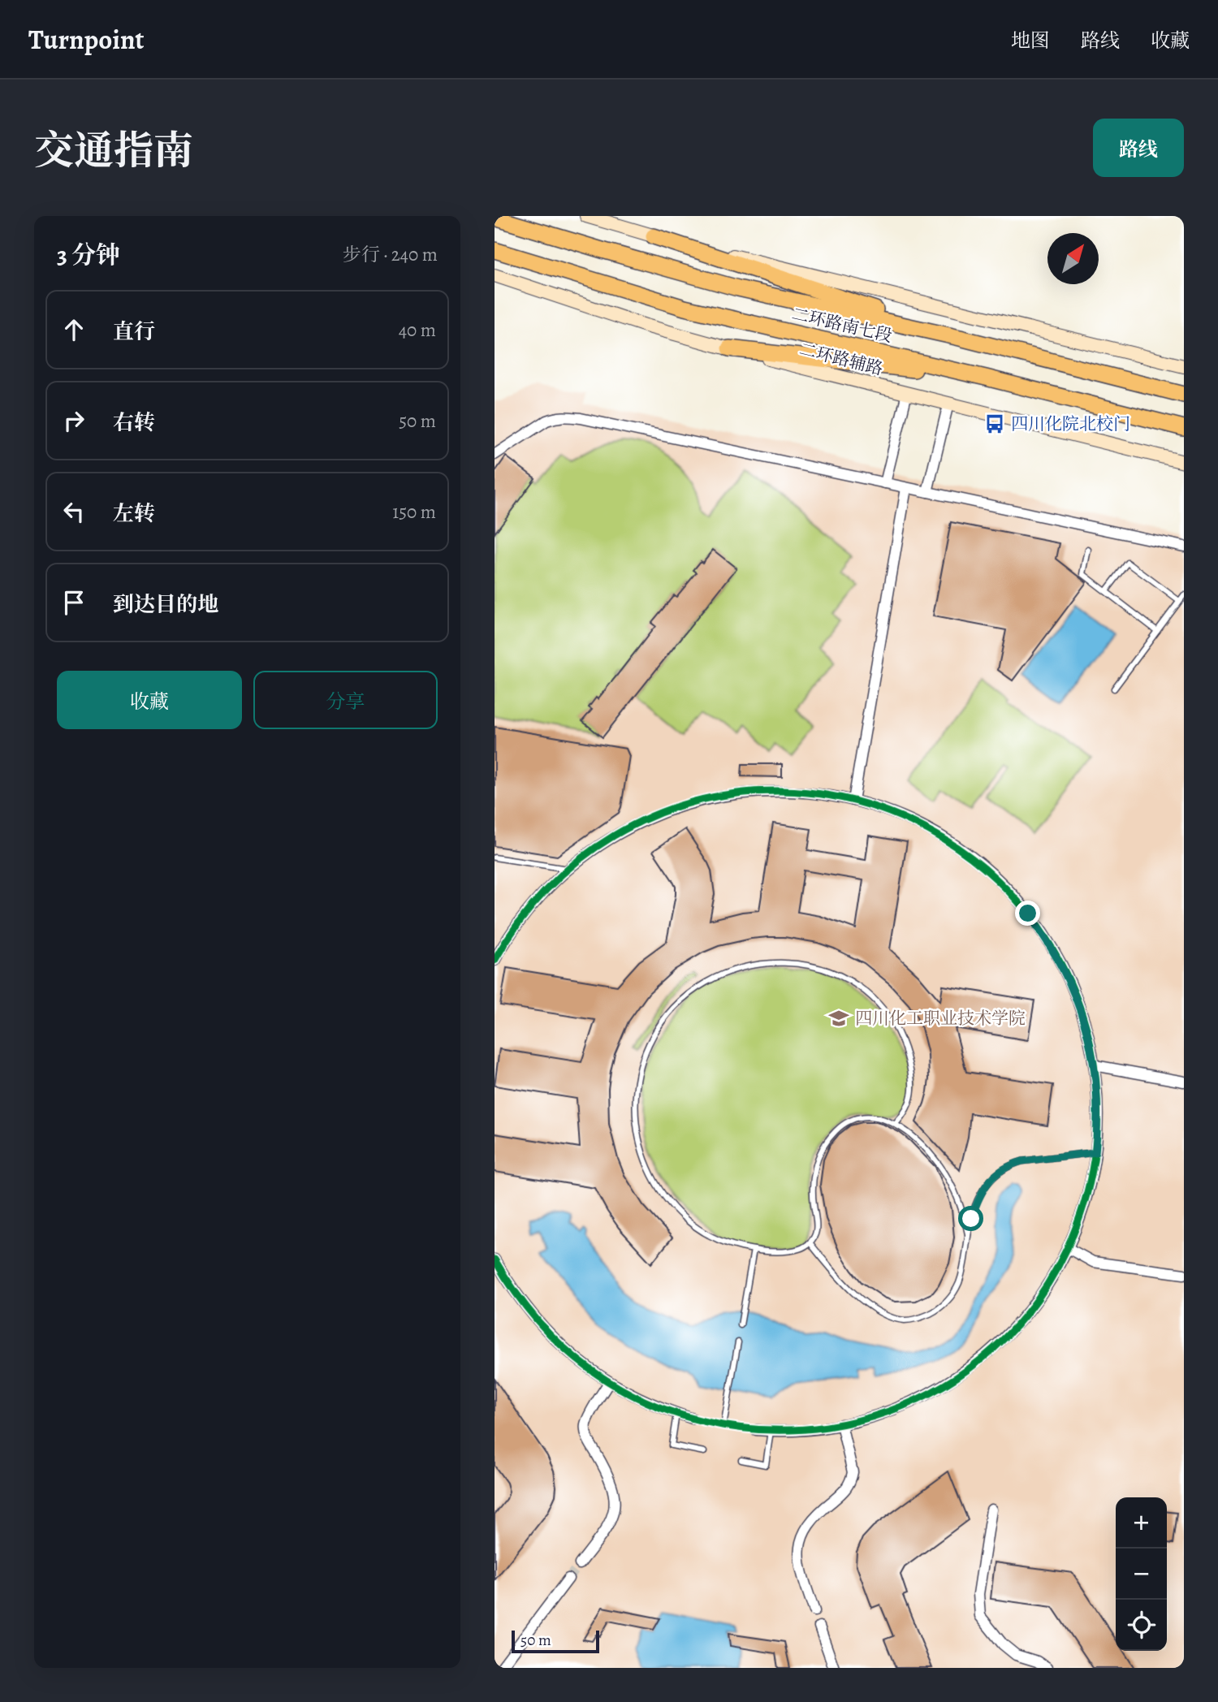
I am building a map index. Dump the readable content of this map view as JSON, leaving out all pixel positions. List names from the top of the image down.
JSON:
{
  "streets": {
    "highway": ["二环路南七段"],
    "main road": ["二环路辅路"]
  },
  "places": {
    "bus stop": ["四川化院北校门"],
    "school or university": ["四川化工职业技术学院"]
  },
  "scale_bar": "50 m",
  "north": "top right",
  "page": {
    "header": "Turnpoint",
    "nav": ["地图", "路线", "收藏"],
    "title": "交通指南",
    "buttons": [
      "路线",
      ["收藏", "分享"]
    ],
    "heading": ["3 分钟", "步行 · 240 m"],
    "list": [
      ["直行", "40 m"],
      ["右转", "50 m"],
      ["左转", "150 m"],
      "到达目的地"
    ],
    "map_buttons": ["+", "−"],
    "scale": "50 m"
  }
}
